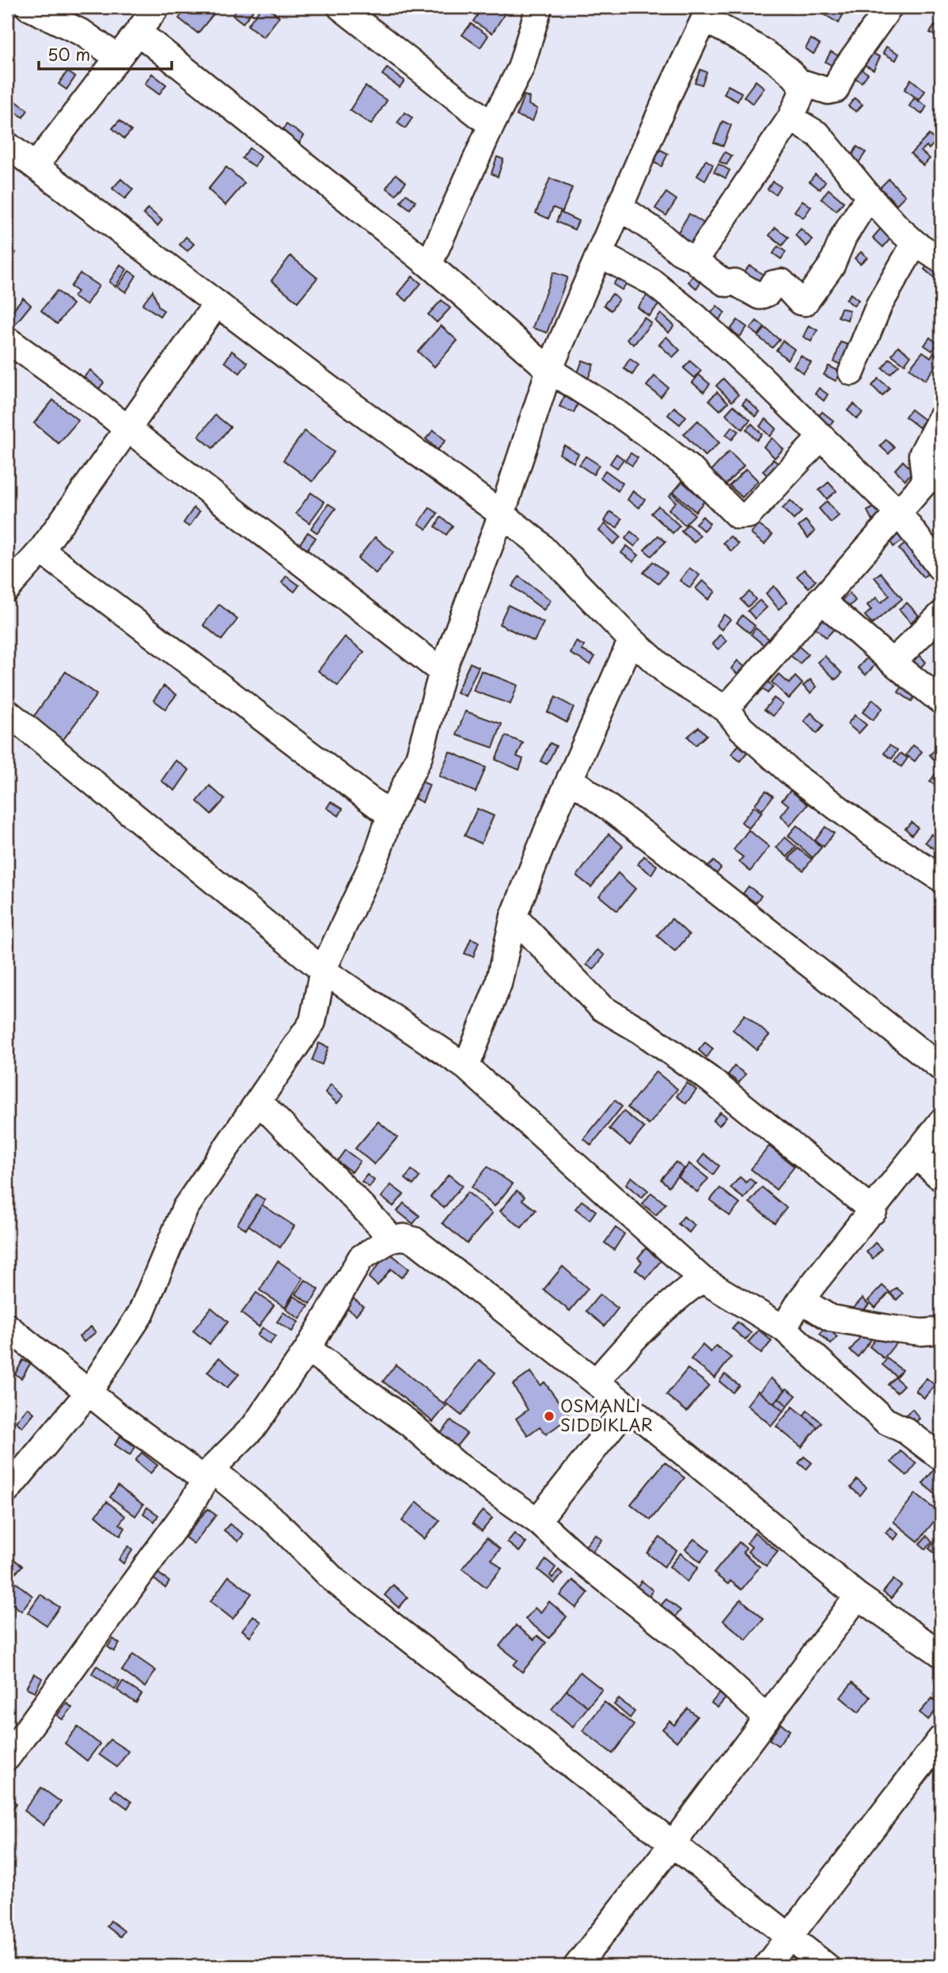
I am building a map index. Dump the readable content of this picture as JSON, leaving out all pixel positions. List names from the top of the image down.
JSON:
{
  "places": ["OSMANLI SIDDIKLAR"],
  "scale_bar": "50 m"
}
